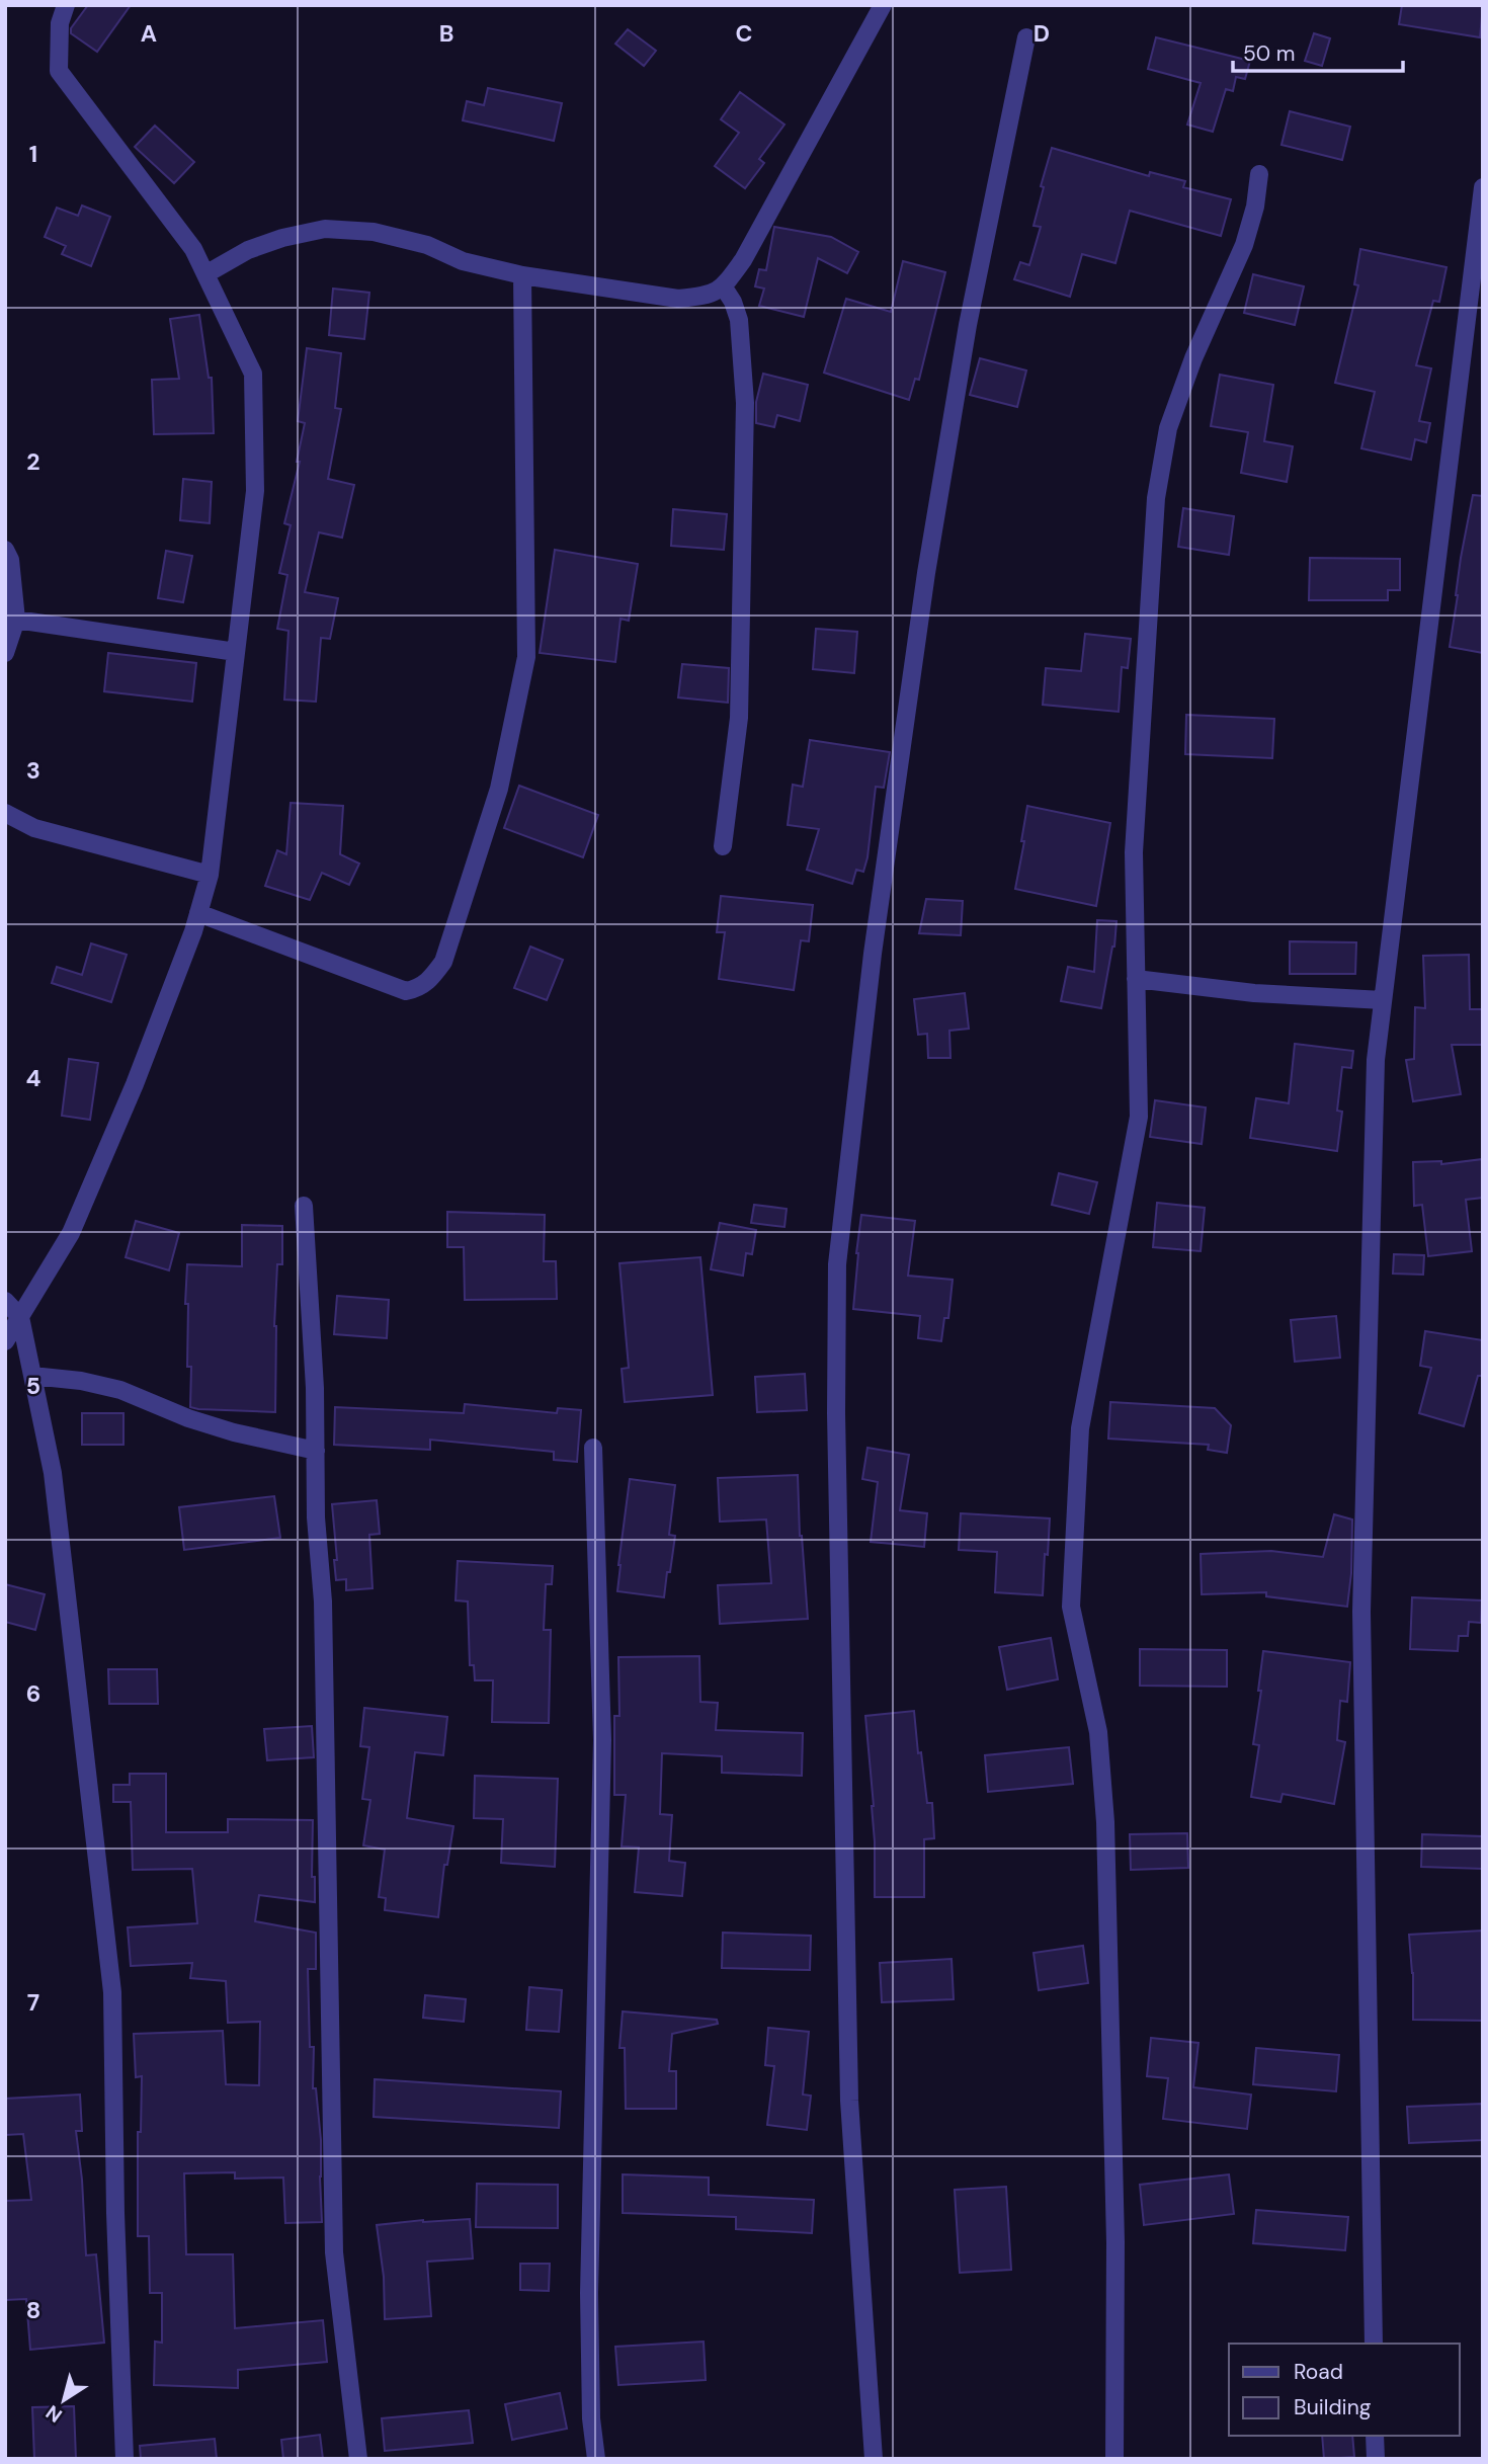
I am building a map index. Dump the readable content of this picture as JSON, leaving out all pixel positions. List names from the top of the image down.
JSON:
{
  "legend": ["Road", "Building"],
  "scale_bar": "50 m",
  "north": "bottom left",
  "grid": {
    "columns": [
      "A",
      "B",
      "C",
      "D"
    ],
    "rows": [
      "1",
      "2",
      "3",
      "4",
      "5",
      "6",
      "7",
      "8"
    ]
  }
}
